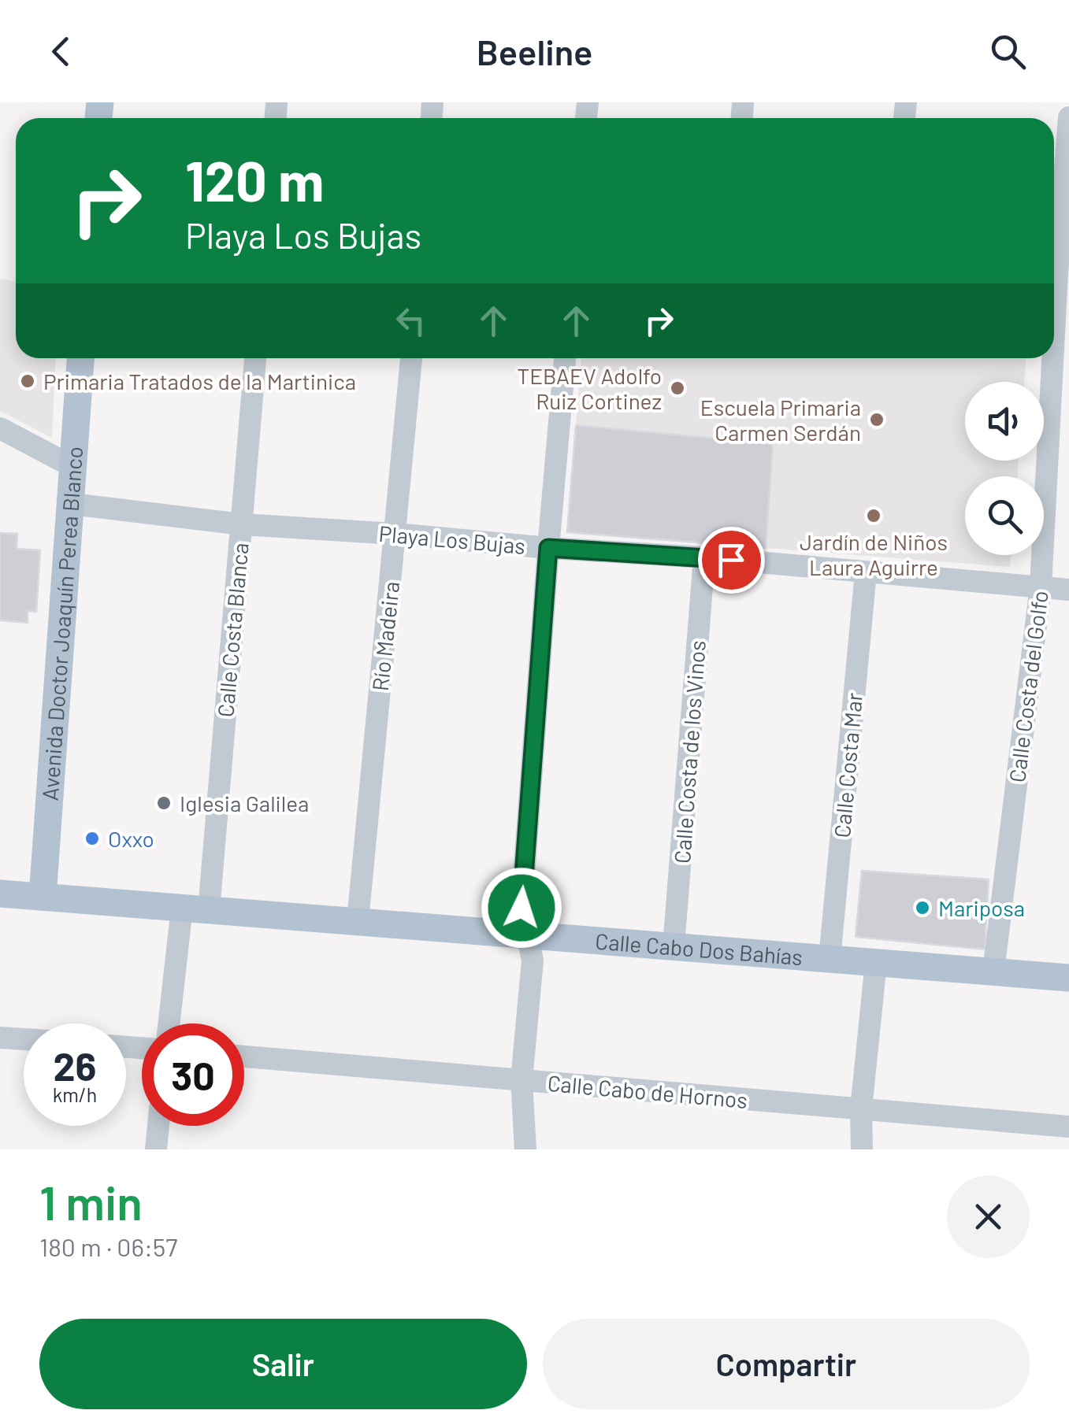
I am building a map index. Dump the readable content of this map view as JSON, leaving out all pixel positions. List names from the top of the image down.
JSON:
{
  "streets": {
    "main road": ["Avenida Doctor Joaquín Perea Blanco", "Calle Cabo Dos Bahías"],
    "street": [
      "Playa Los Bujas",
      "Calle Costa Blanca",
      "Río Madeira",
      "Calle Costa del Golfo",
      "Calle Costa de los Vinos",
      "Calle Costa Mar",
      "Calle Cabo de Hornos"
    ]
  },
  "crossings": [
    ["Playa Los Bujas", "Avenida Doctor Joaquín Perea Blanco"],
    ["Playa Los Bujas", "Calle Costa Blanca"],
    ["Playa Los Bujas", "Río Madeira"],
    ["Playa Los Bujas", "Calle Costa del Golfo"],
    ["Playa Los Bujas", "Calle Costa de los Vinos"],
    ["Playa Los Bujas", "Calle Costa Mar"],
    ["Avenida Doctor Joaquín Perea Blanco", "Calle Cabo Dos Bahías"],
    ["Calle Costa Blanca", "Calle Cabo Dos Bahías"],
    ["Río Madeira", "Calle Cabo Dos Bahías"],
    ["Calle Costa del Golfo", "Calle Cabo Dos Bahías"],
    ["Calle Costa de los Vinos", "Calle Cabo Dos Bahías"],
    ["Calle Costa Mar", "Calle Cabo Dos Bahías"]
  ],
  "places": [
    "Primaria Tratados de la Martinica",
    "TEBAEV Adolfo Ruiz Cortinez",
    "Escuela Primaria Carmen Serdán",
    "Jardín de Niños Laura Aguirre",
    "Iglesia Galilea",
    "Oxxo",
    "Mariposa"
  ],
  "page": {
    "header": "Beeline",
    "turn": ["120 m", "Playa Los Bujas"],
    "speed": "26 km/h",
    "limit": "30",
    "heading": ["1 min", "180 m · 06:57"],
    "buttons": ["Salir", "Compartir"]
  }
}
